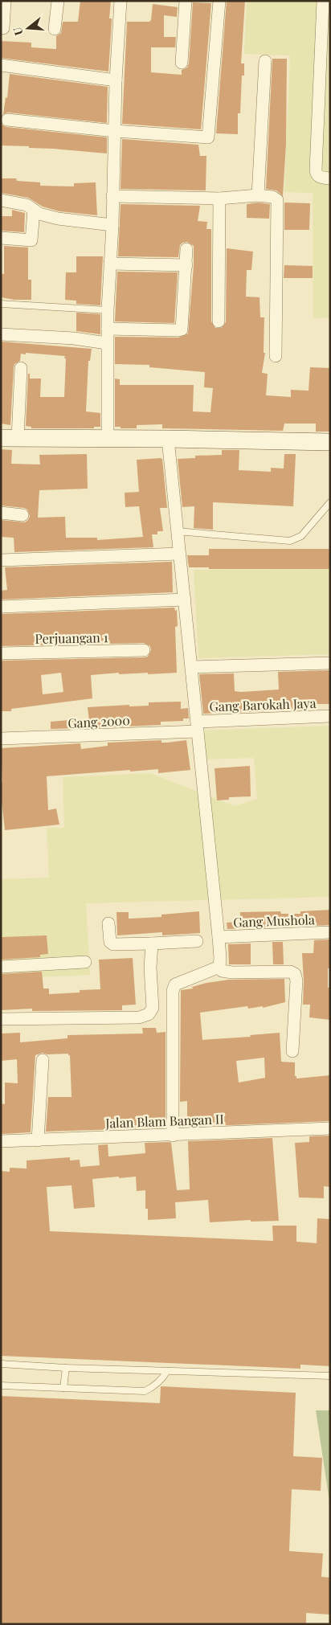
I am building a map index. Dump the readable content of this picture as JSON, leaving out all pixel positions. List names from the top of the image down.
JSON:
{
  "streets": {
    "street": [
      "Perjuangan 1",
      "Gang Barokah Jaya",
      "Gang 2000",
      "Gang Mushola",
      "Jalan Blam Bangan II"
    ]
  },
  "crossings": [
    ["Gang Barokah Jaya", "Gang 2000"]
  ],
  "north": "left"
}
